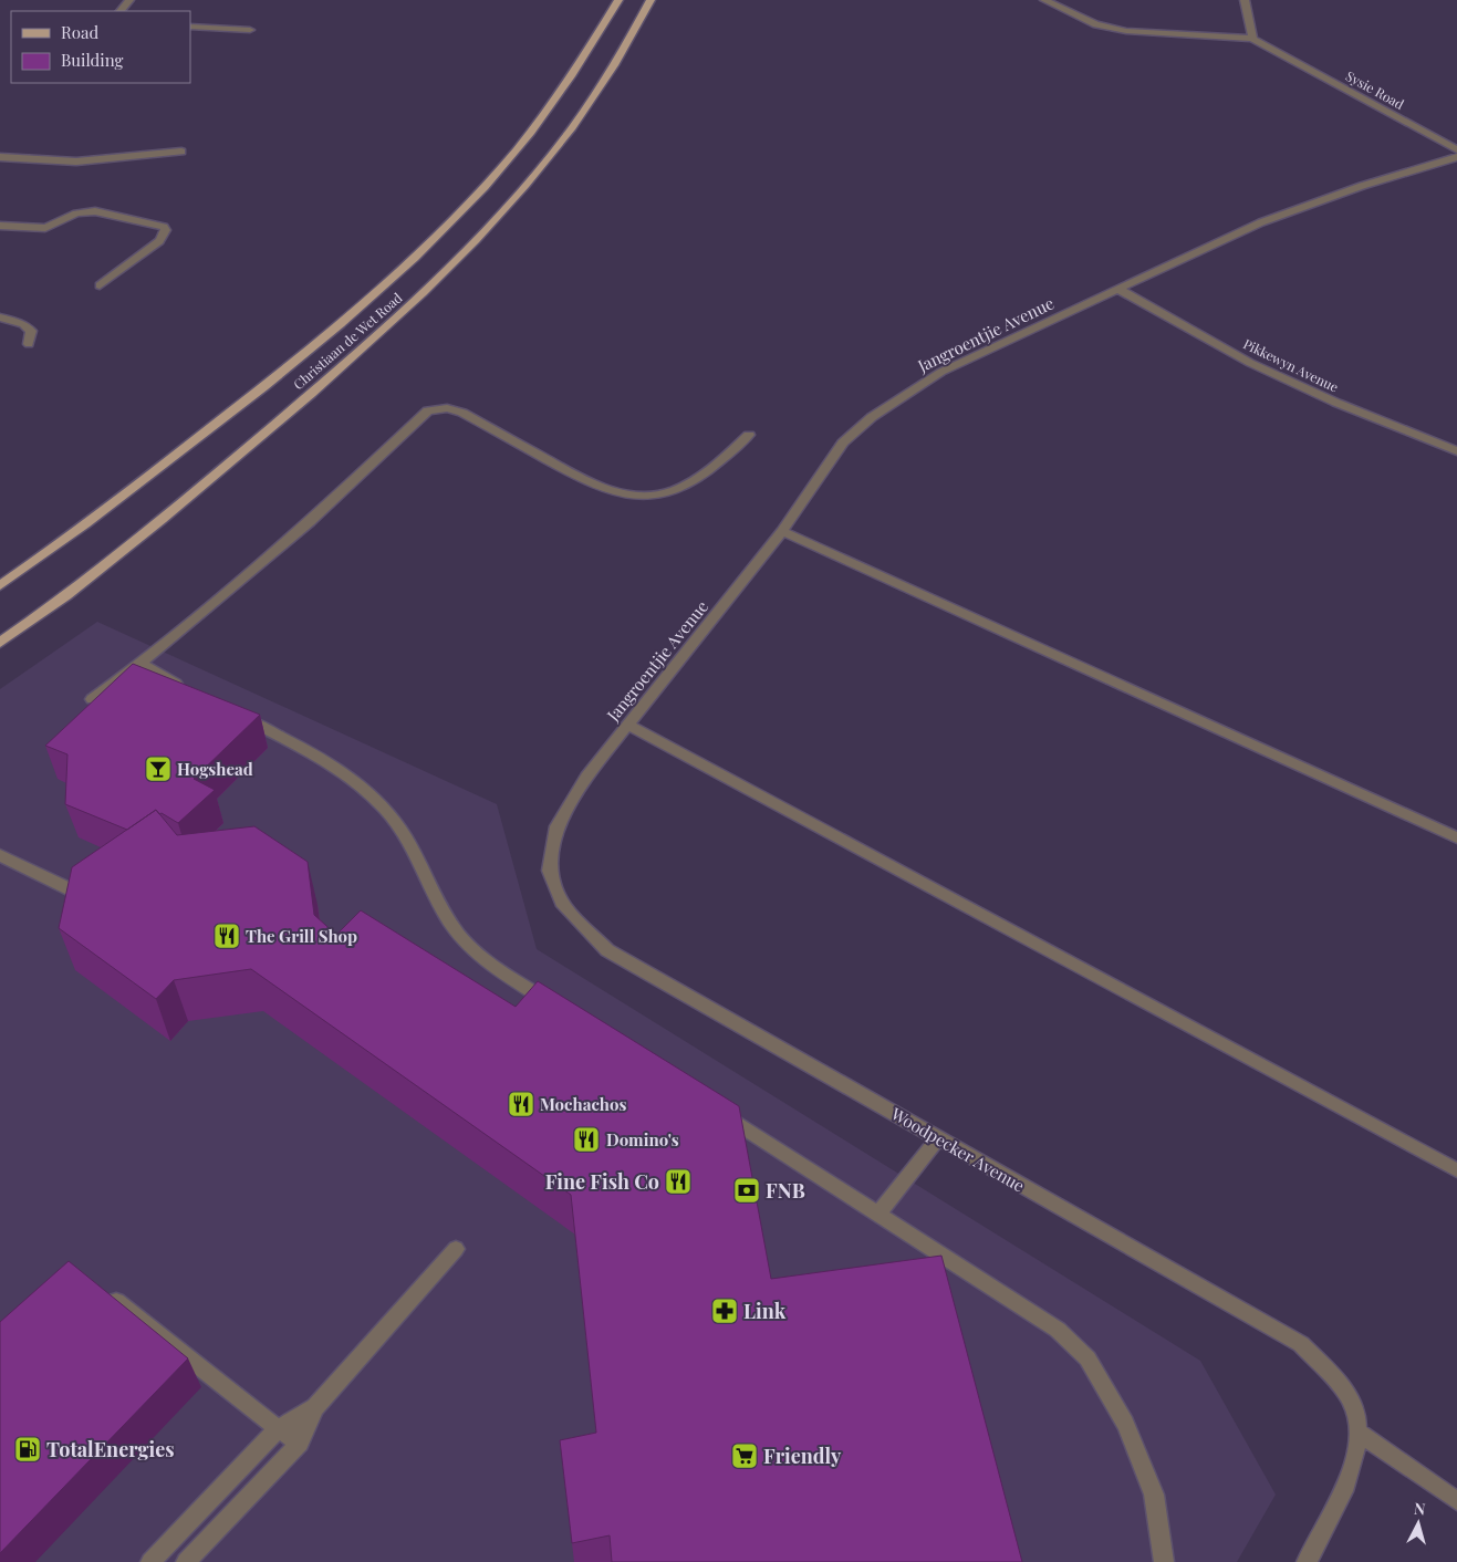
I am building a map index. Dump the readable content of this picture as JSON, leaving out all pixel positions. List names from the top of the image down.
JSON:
{
  "streets": {
    "main road": ["Christiaan de Wet Road"],
    "street": [
      "Sysie Road",
      "Jangroentjie Avenue",
      "Pikkewyn Avenue",
      "Woodpecker Avenue"
    ]
  },
  "crossings": [
    ["Jangroentjie Avenue", "Pikkewyn Avenue"],
    ["Jangroentjie Avenue", "Woodpecker Avenue"]
  ],
  "places": {
    "bar": ["Hogshead"],
    "restaurant": [
      "The Grill Shop",
      "Mochachos",
      "Domino's",
      "Fine Fish Co"
    ],
    "bank": ["FNB"],
    "pharmacy": ["Link"],
    "fuel station": ["TotalEnergies"],
    "supermarket": ["Friendly"]
  },
  "legend": ["Road", "Building"],
  "north": "top"
}
